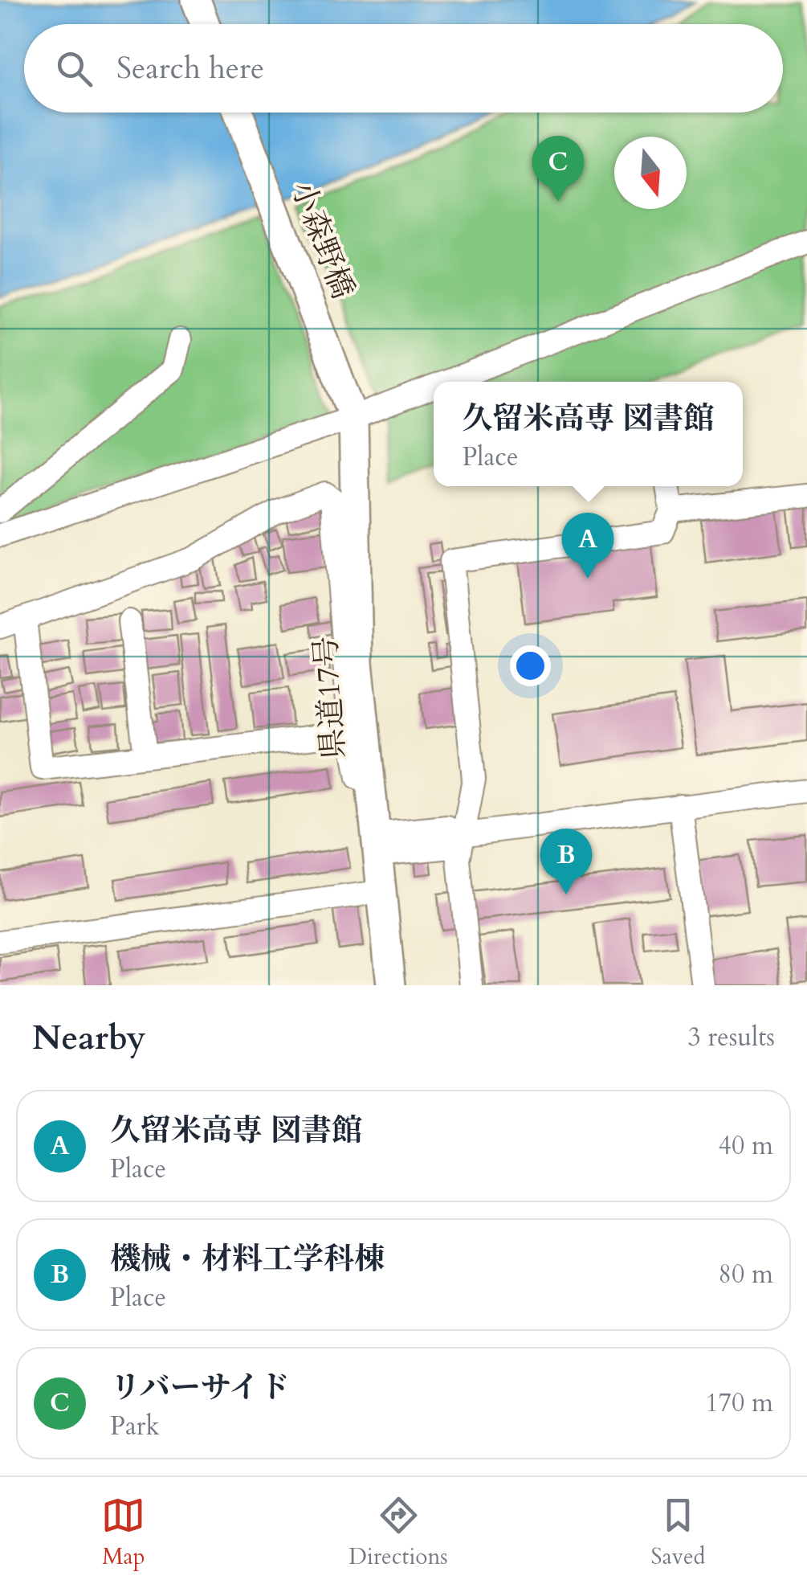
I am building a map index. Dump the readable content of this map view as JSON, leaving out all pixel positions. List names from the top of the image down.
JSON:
{
  "streets": {
    "main road": ["小森野橋", "県道17号"]
  },
  "crossings": [
    ["小森野橋", "県道17号"]
  ],
  "north": "bottom",
  "page": {
    "search": "Search here",
    "pins": ["C", "A", "B"],
    "popup": ["久留米高専 図書館", "Place"],
    "heading": ["Nearby", "3 results"],
    "list": [
      {
        "mark": "A",
        "name": "久留米高専 図書館",
        "note": "Place",
        "value": "40 m"
      },
      {
        "mark": "B",
        "name": "機械・材料工学科棟",
        "note": "Place",
        "value": "80 m"
      },
      {
        "mark": "C",
        "name": "リバーサイド",
        "note": "Park",
        "value": "170 m"
      }
    ],
    "nav": ["Map", "Directions", "Saved"]
  }
}
